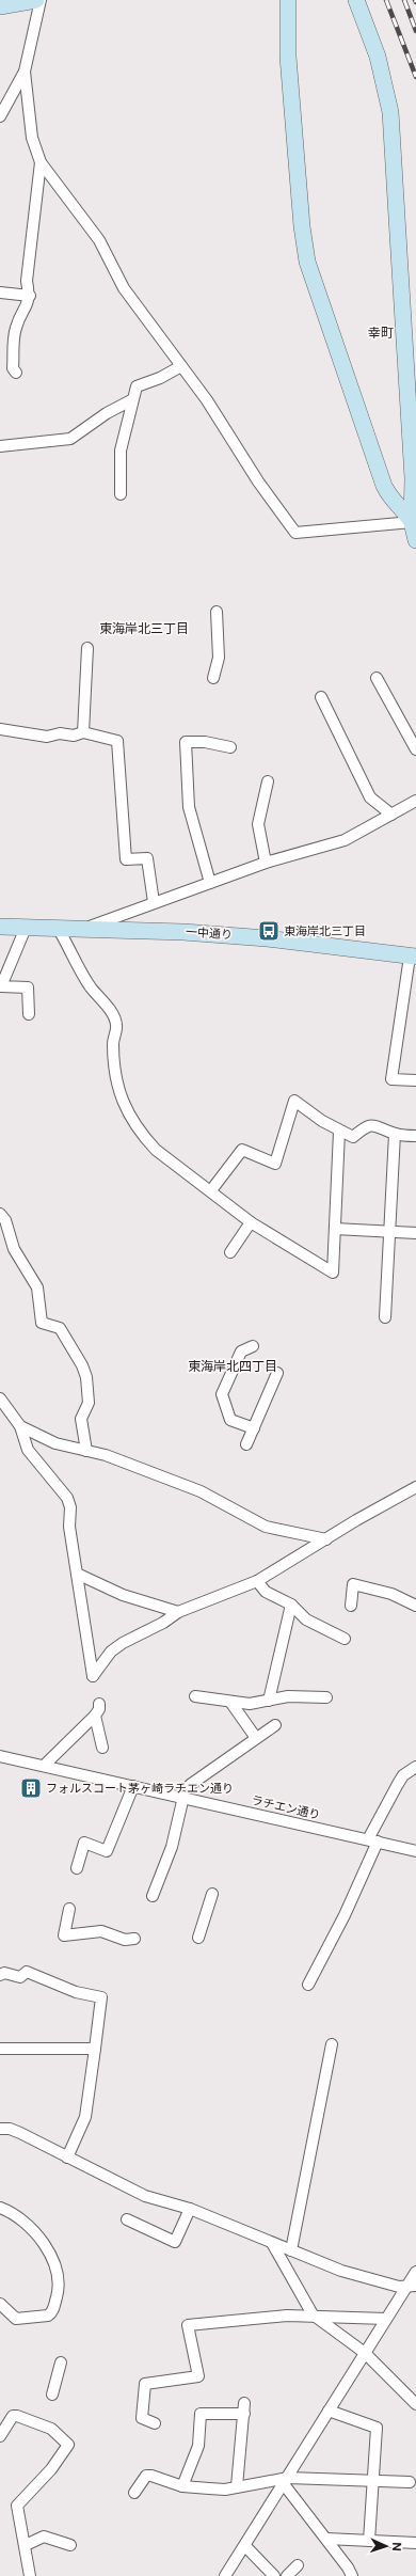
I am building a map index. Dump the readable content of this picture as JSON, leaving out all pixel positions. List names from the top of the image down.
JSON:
{
  "streets": {
    "street": ["一中通り", "ラチエン通り"]
  },
  "districts": ["幸町", "東海岸北三丁目", "東海岸北四丁目"],
  "places": {
    "bus stop": ["東海岸北三丁目"],
    "building": ["フォルスコート茅ヶ崎ラチエン通り"]
  },
  "north": "right"
}
